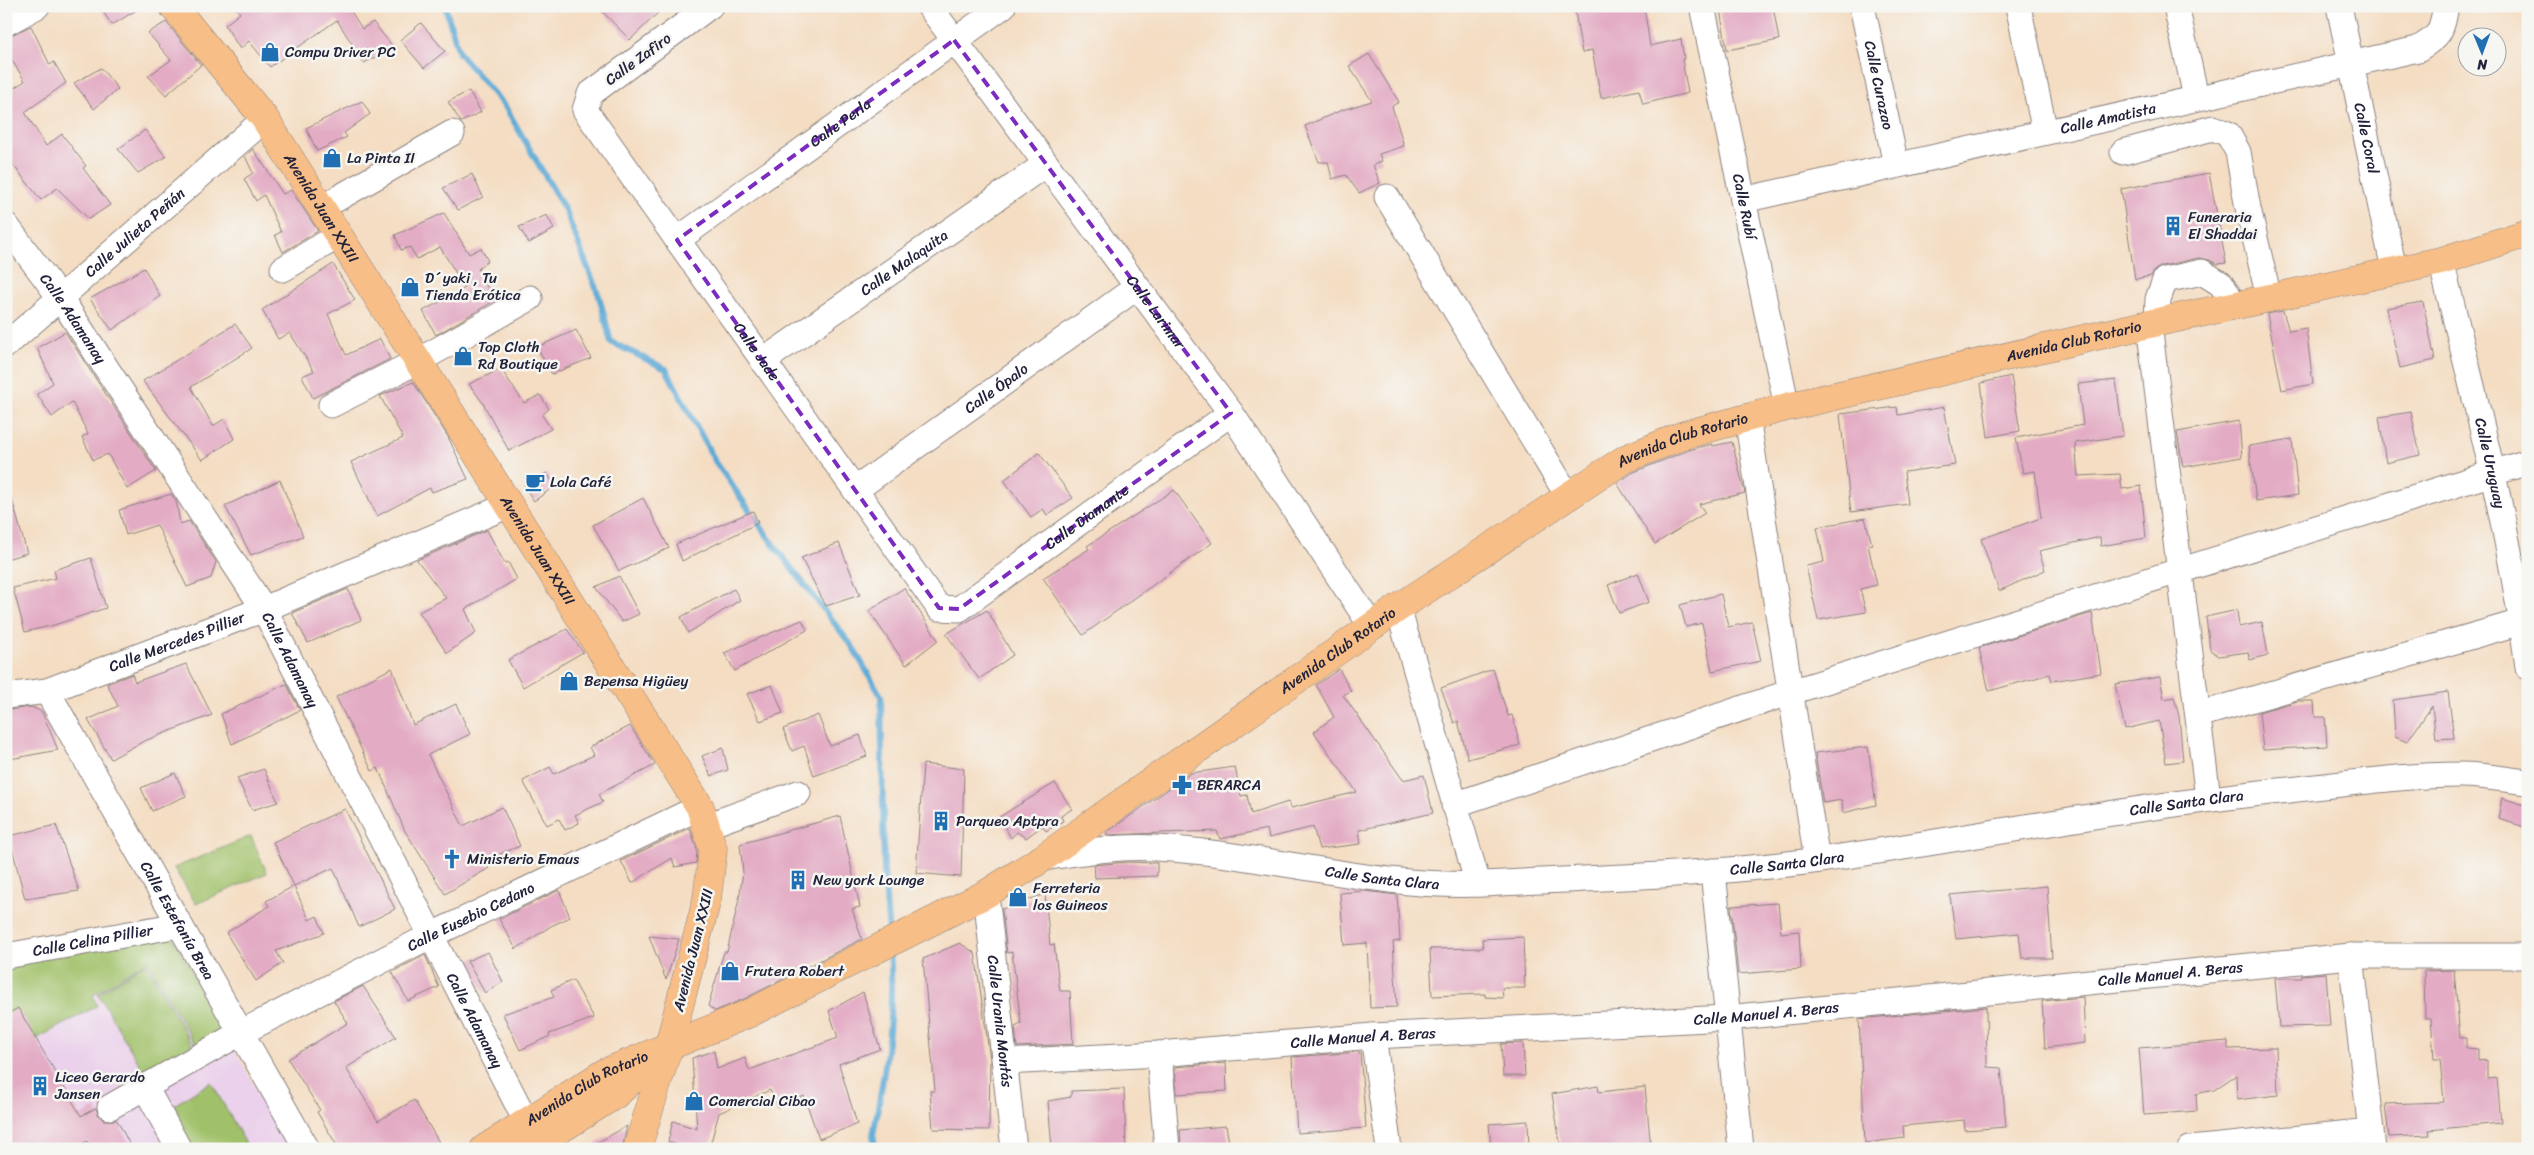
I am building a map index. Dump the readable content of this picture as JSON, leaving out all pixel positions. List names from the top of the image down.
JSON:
{
  "streets": {
    "main road": ["Avenida Juan XXIII", "Avenida Club Rotario"],
    "street": [
      "Calle Zafiro",
      "Calle Curazao",
      "Calle Amatista",
      "Calle Perla",
      "Calle Coral",
      "Calle Rubí",
      "Calle Julieta Peñán",
      "Calle Malaquita",
      "Calle Larimar",
      "Calle Adamanay",
      "Calle Jade",
      "Calle Ópalo",
      "Calle Uruguay",
      "Calle Diamante",
      "Calle Mercedes Pillier",
      "Calle Santa Clara",
      "Calle Eusebio Cedano",
      "Calle Estefanía Brea",
      "Calle Celina Pillier",
      "Calle Manuel A. Beras",
      "Calle Urania Montás"
    ]
  },
  "crossings": [
    ["Calle Zafiro", "Calle Jade"],
    ["Calle Curazao", "Calle Amatista"],
    ["Calle Amatista", "Calle Coral"],
    ["Calle Amatista", "Calle Rubí"],
    ["Calle Perla", "Calle Larimar"],
    ["Calle Perla", "Calle Jade"],
    ["Calle Coral", "Avenida Club Rotario"],
    ["Calle Rubí", "Avenida Club Rotario"],
    ["Avenida Juan XXIII", "Calle Julieta Peñán"],
    ["Avenida Juan XXIII", "Avenida Club Rotario"],
    ["Avenida Juan XXIII", "Calle Mercedes Pillier"],
    ["Avenida Juan XXIII", "Calle Eusebio Cedano"],
    ["Calle Julieta Peñán", "Calle Adamanay"],
    ["Calle Malaquita", "Calle Larimar"],
    ["Calle Malaquita", "Calle Jade"],
    ["Calle Larimar", "Avenida Club Rotario"],
    ["Calle Larimar", "Calle Ópalo"],
    ["Calle Larimar", "Calle Diamante"],
    ["Calle Adamanay", "Avenida Club Rotario"],
    ["Calle Adamanay", "Calle Mercedes Pillier"],
    ["Calle Adamanay", "Calle Eusebio Cedano"],
    ["Avenida Club Rotario", "Calle Uruguay"],
    ["Avenida Club Rotario", "Calle Santa Clara"],
    ["Avenida Club Rotario", "Calle Urania Montás"],
    ["Calle Jade", "Calle Ópalo"],
    ["Calle Jade", "Calle Diamante"],
    ["Calle Mercedes Pillier", "Calle Estefanía Brea"],
    ["Calle Eusebio Cedano", "Calle Estefanía Brea"],
    ["Calle Estefanía Brea", "Calle Celina Pillier"],
    ["Calle Manuel A. Beras", "Calle Urania Montás"]
  ],
  "places": {
    "shop": [
      "Compu Driver PC",
      "La Pinta II",
      "D´yaki , Tu Tienda Erótica",
      "Top Cloth Rd Boutique",
      "Bepensa Higüey",
      "Ferreteria los Guineos",
      "Frutera Robert",
      "Comercial Cibao"
    ],
    "building": [
      "Funeraria El Shaddai",
      "Parqueo Aptpra",
      "New york Lounge",
      "Liceo Gerardo Jansen"
    ],
    "cafe": ["Lola Café"],
    "pharmacy": ["BERARCA"],
    "church": ["Ministerio Emaus"]
  },
  "north": "bottom"
}
